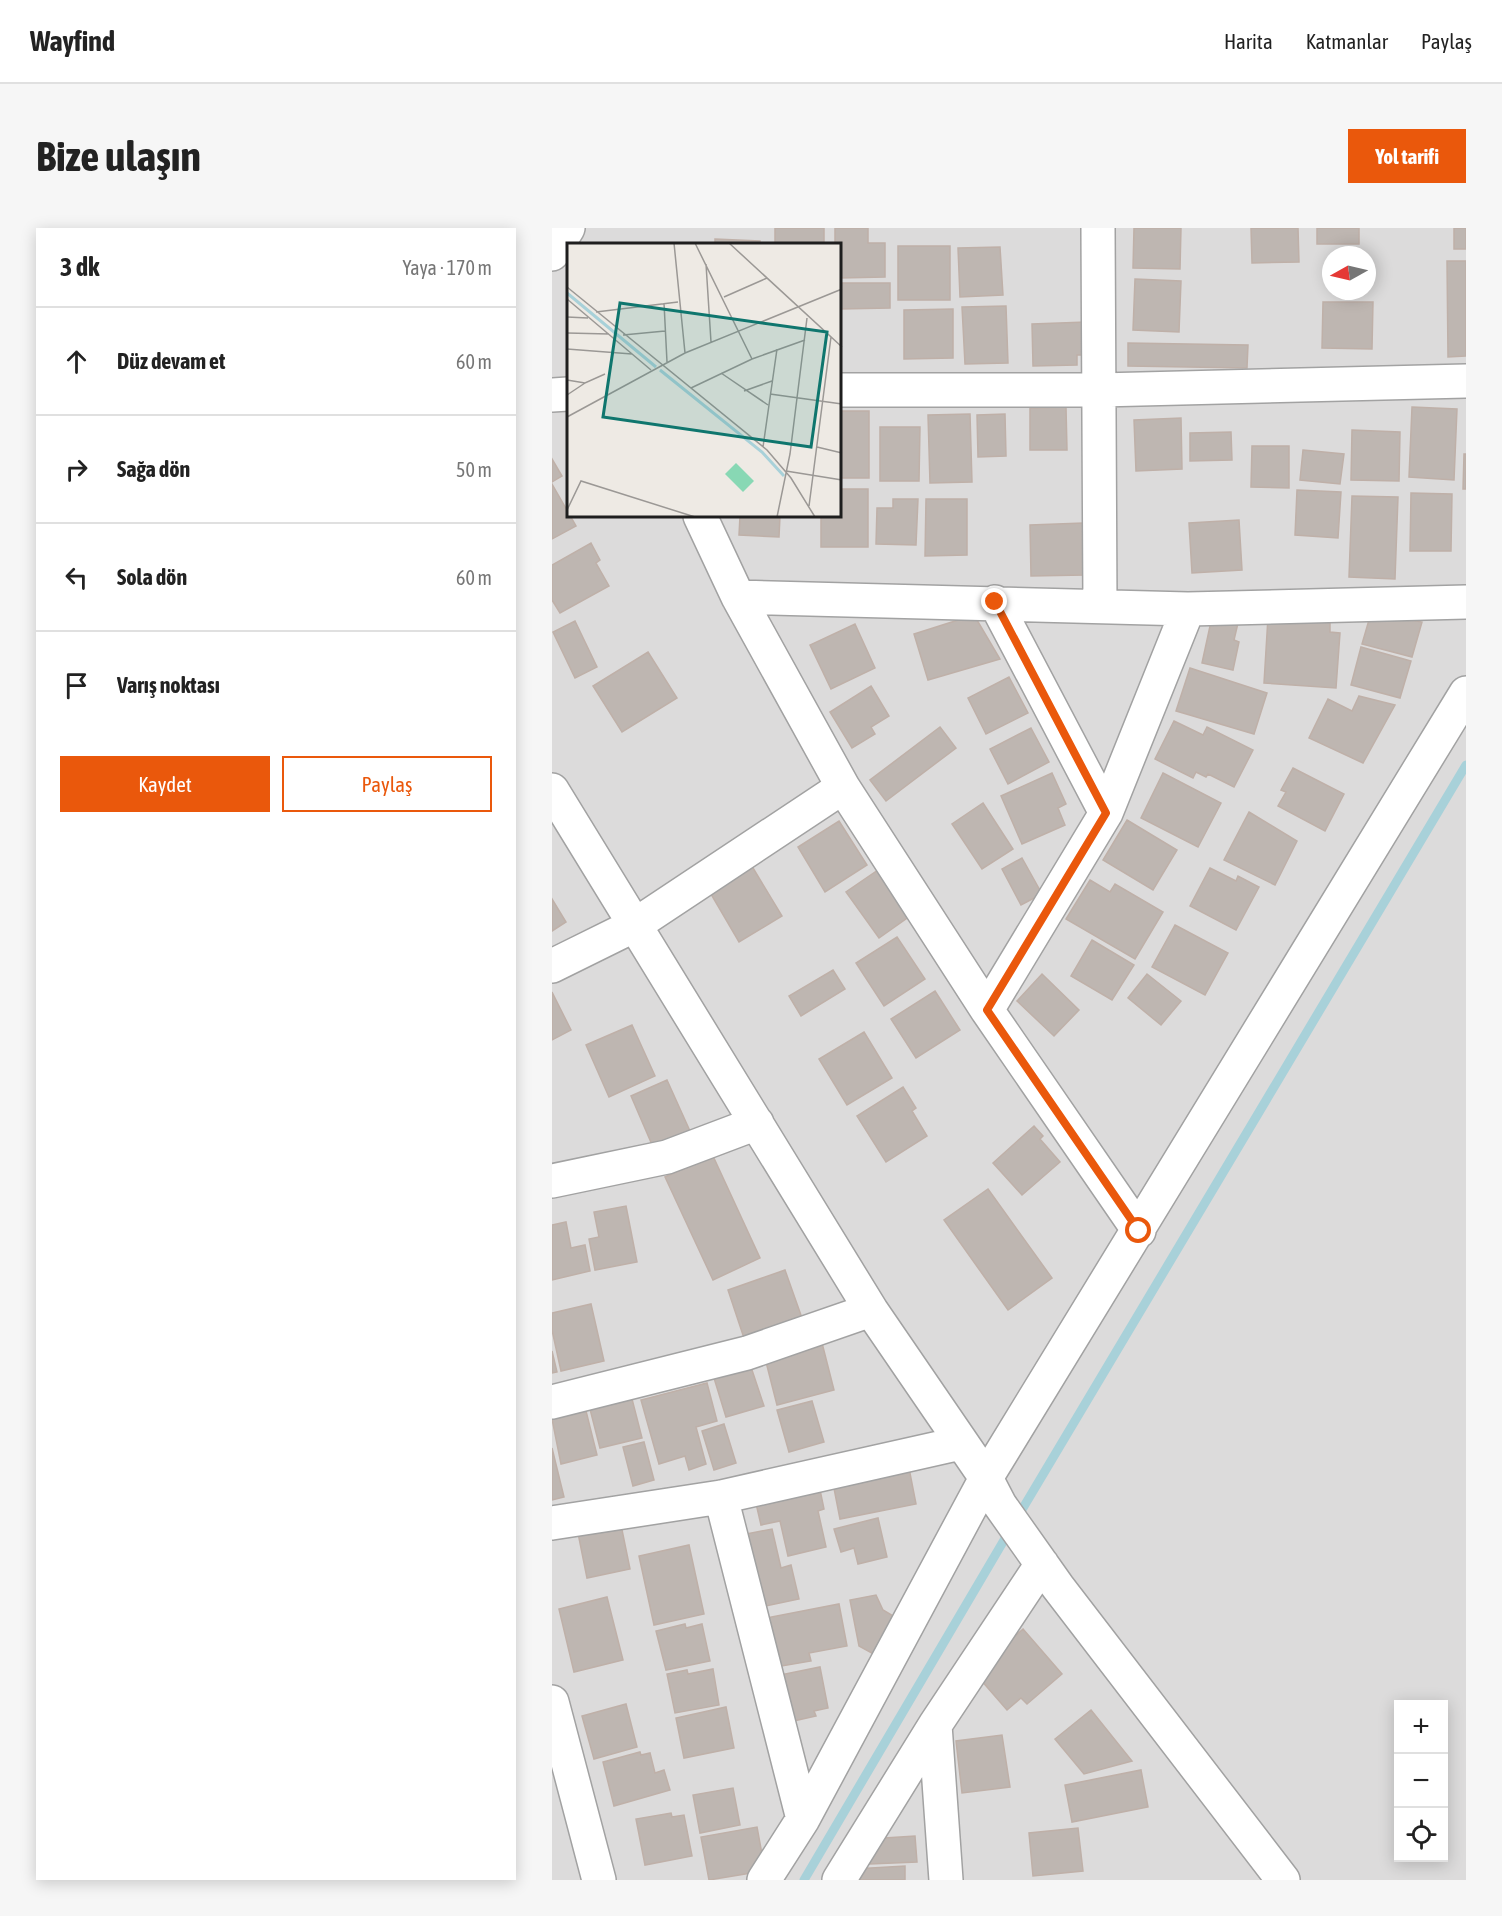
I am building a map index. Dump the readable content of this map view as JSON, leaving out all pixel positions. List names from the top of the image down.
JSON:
{
  "north": "left",
  "page": {
    "header": "Wayfind",
    "nav": ["Harita", "Katmanlar", "Paylaş"],
    "buttons": [
      "Yol tarifi",
      ["Kaydet", "Paylaş"]
    ],
    "title": "Bize ulaşın",
    "heading": ["3 dk", "Yaya · 170 m"],
    "list": [
      ["Düz devam et", "60 m"],
      ["Sağa dön", "50 m"],
      ["Sola dön", "60 m"],
      "Varış noktası"
    ],
    "map_buttons": ["+", "−"]
  }
}
